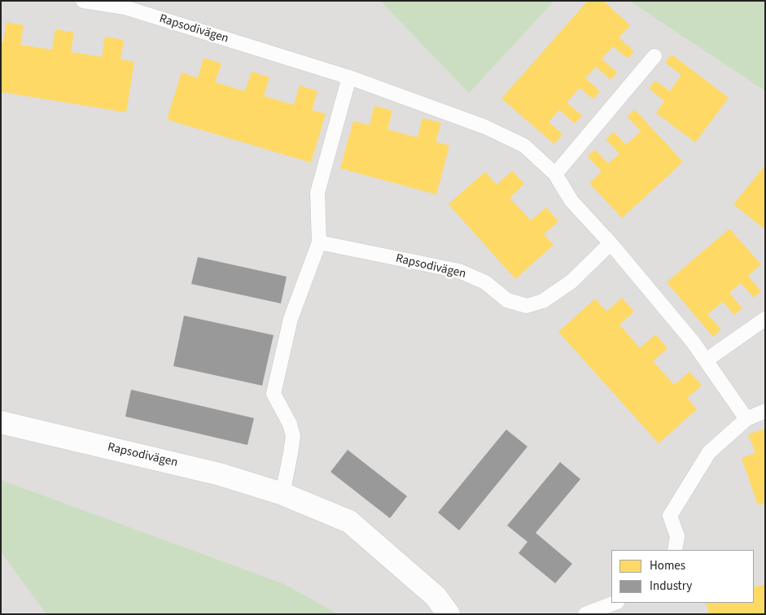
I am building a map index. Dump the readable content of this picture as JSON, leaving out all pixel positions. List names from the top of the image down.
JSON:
{
  "streets": {
    "street": ["Rapsodivägen"]
  },
  "legend": ["Homes", "Industry"]
}
